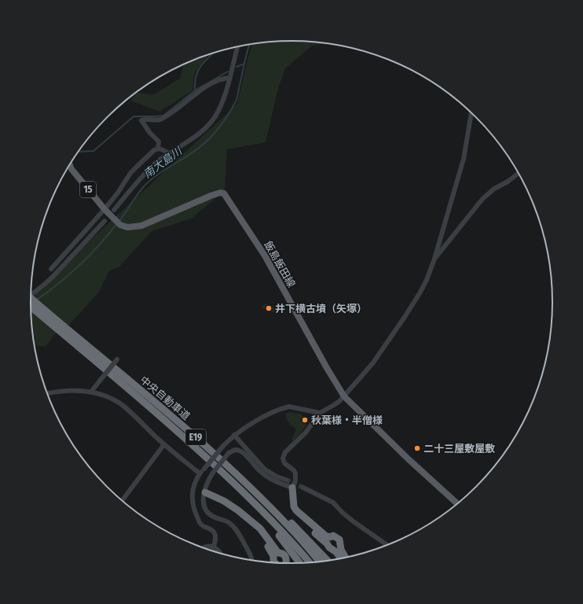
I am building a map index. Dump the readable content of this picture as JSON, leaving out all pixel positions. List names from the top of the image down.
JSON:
{
  "streets": {
    "highway": ["中央自動車道", "E19"],
    "main road": ["15", "飯島飯田線"]
  },
  "water": ["南大島川"],
  "places": ["井下横古墳（矢塚）", "秋葉様・半僧様", "二十三屋敷屋敷"]
}
